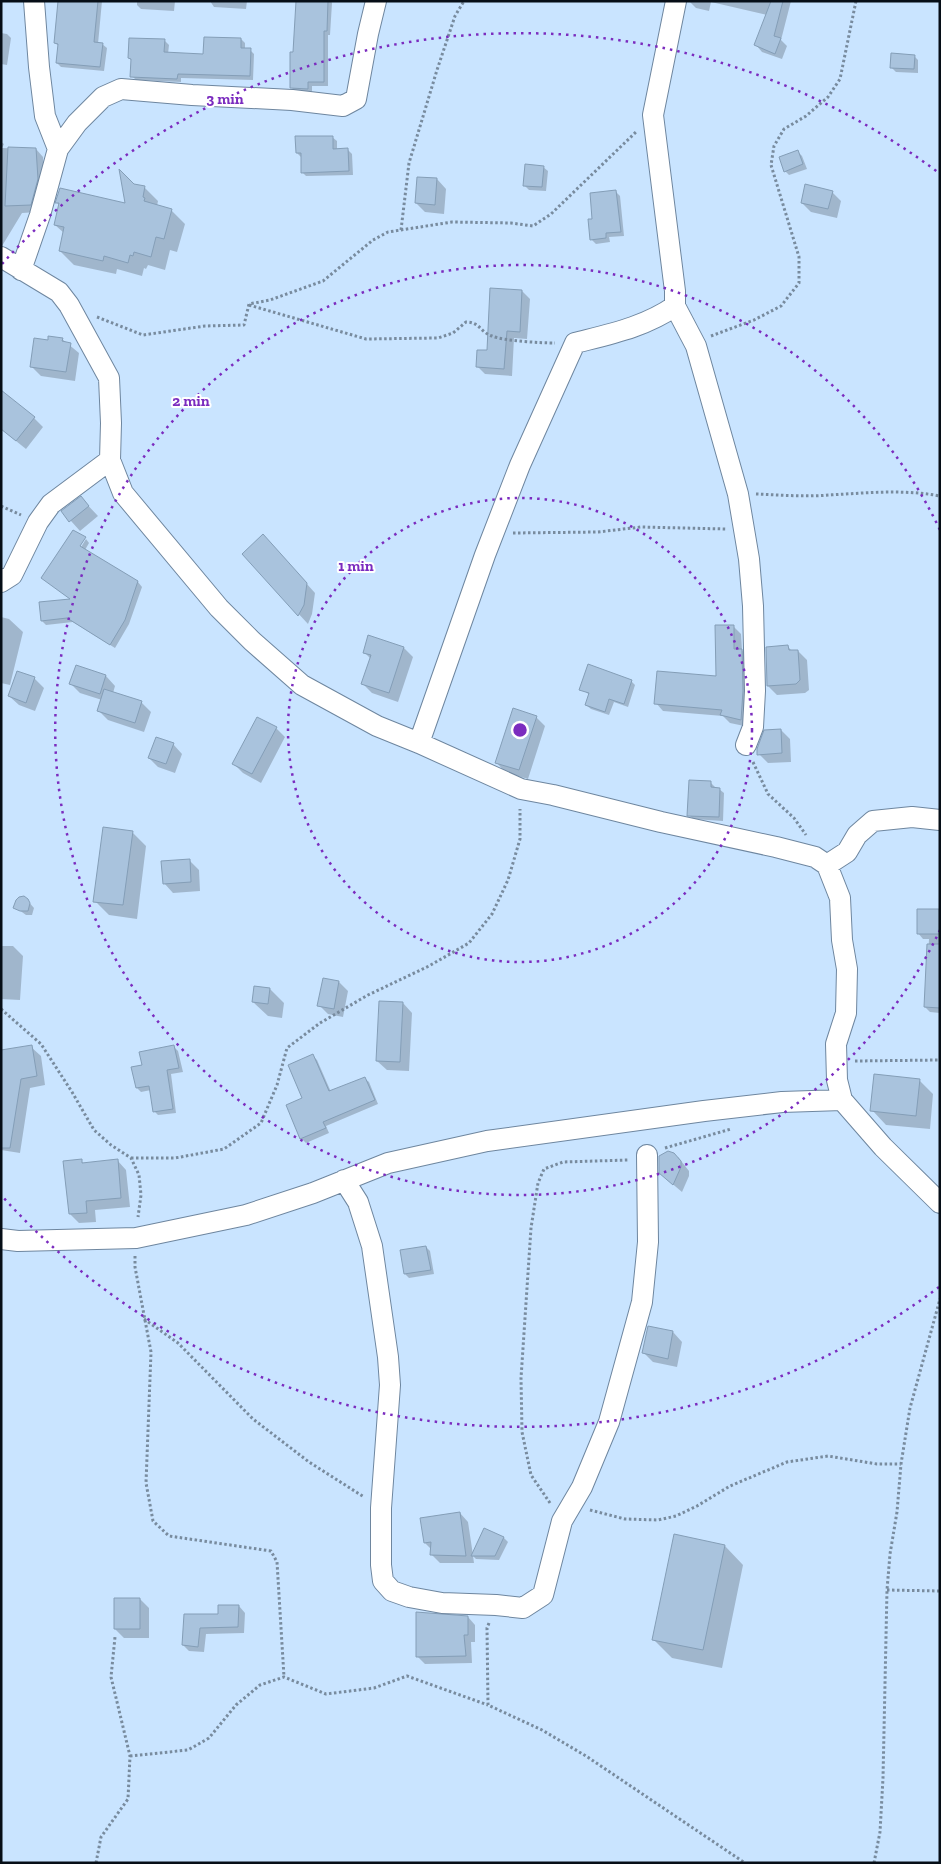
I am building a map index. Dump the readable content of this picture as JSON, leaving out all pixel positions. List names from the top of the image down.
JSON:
{
  "rings": ["3 min", "2 min", "1 min"]
}
